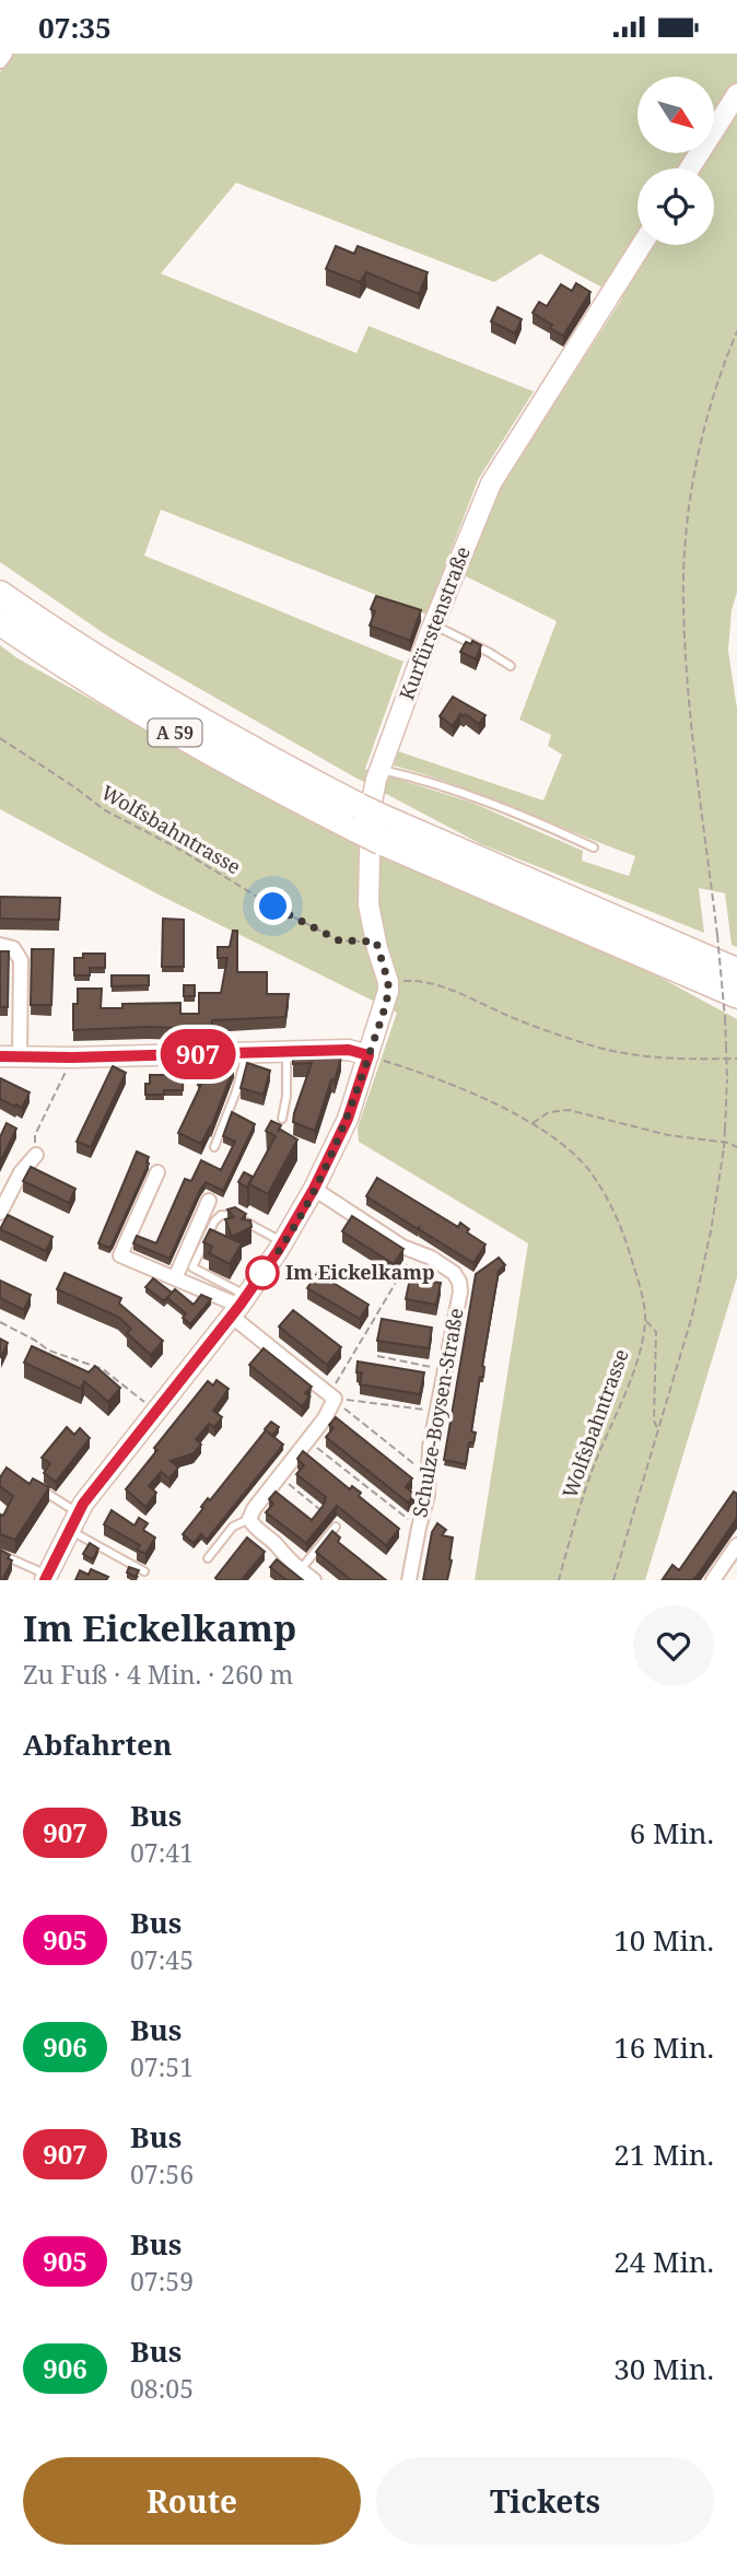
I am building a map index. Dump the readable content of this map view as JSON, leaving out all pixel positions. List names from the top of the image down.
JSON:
{
  "streets": {
    "highway": ["A 59"],
    "street": ["Kurfürstenstraße", "Schulze-Boysen-Straße"],
    "path": ["Wolfsbahntrasse"]
  },
  "crossings": [
    ["Kurfürstenstraße", "Wolfsbahntrasse"]
  ],
  "places": ["Im Eickelkamp"],
  "lines": ["bus line 907"],
  "north": "bottom right",
  "page": {
    "status": "07:35",
    "on_map": "907",
    "heading": [
      ["Im Eickelkamp", "Zu Fuß · 4 Min. · 260 m"],
      "Abfahrten"
    ],
    "list": [
      {
        "mark": "907",
        "name": "Bus",
        "note": "07:41",
        "value": "6 Min."
      },
      {
        "mark": "905",
        "name": "Bus",
        "note": "07:45",
        "value": "10 Min."
      },
      {
        "mark": "906",
        "name": "Bus",
        "note": "07:51",
        "value": "16 Min."
      },
      {
        "mark": "907",
        "name": "Bus",
        "note": "07:56",
        "value": "21 Min."
      },
      {
        "mark": "905",
        "name": "Bus",
        "note": "07:59",
        "value": "24 Min."
      },
      {
        "mark": "906",
        "name": "Bus",
        "note": "08:05",
        "value": "30 Min."
      }
    ],
    "buttons": ["Route", "Tickets"]
  }
}
